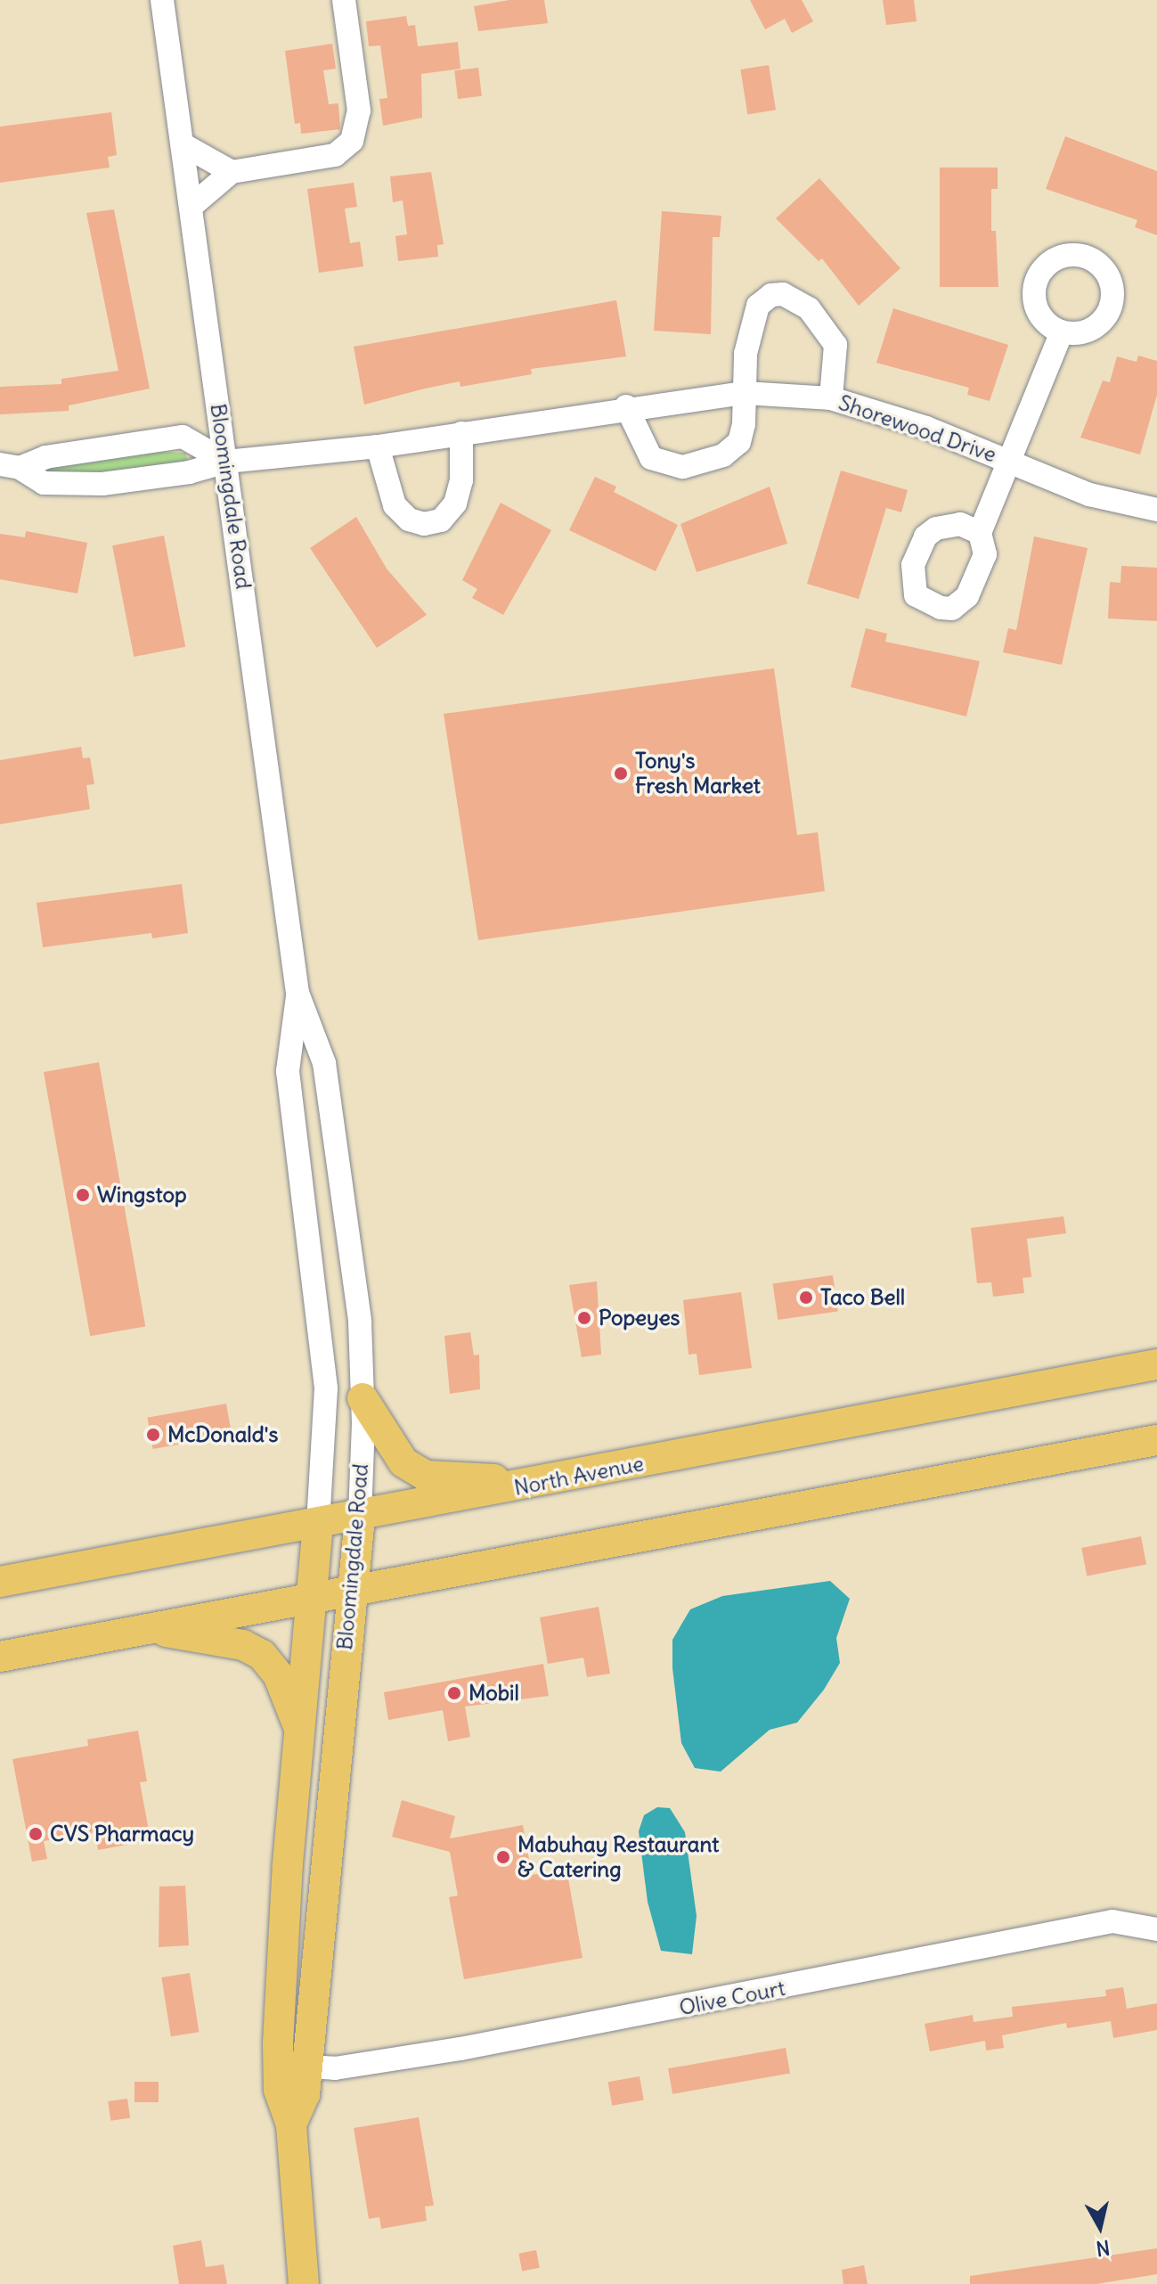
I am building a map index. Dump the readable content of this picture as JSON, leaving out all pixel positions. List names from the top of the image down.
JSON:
{
  "streets": {
    "main road": ["Bloomingdale Road", "North Avenue"],
    "street": ["Shorewood Drive", "Olive Court"]
  },
  "crossings": [
    ["Shorewood Drive", "Bloomingdale Road"],
    ["Bloomingdale Road", "North Avenue"],
    ["Bloomingdale Road", "Olive Court"]
  ],
  "places": [
    "Tony's Fresh Market",
    "Wingstop",
    "Taco Bell",
    "Popeyes",
    "McDonald's",
    "Mobil",
    "CVS Pharmacy",
    "Mabuhay Restaurant & Catering"
  ],
  "north": "bottom"
}
